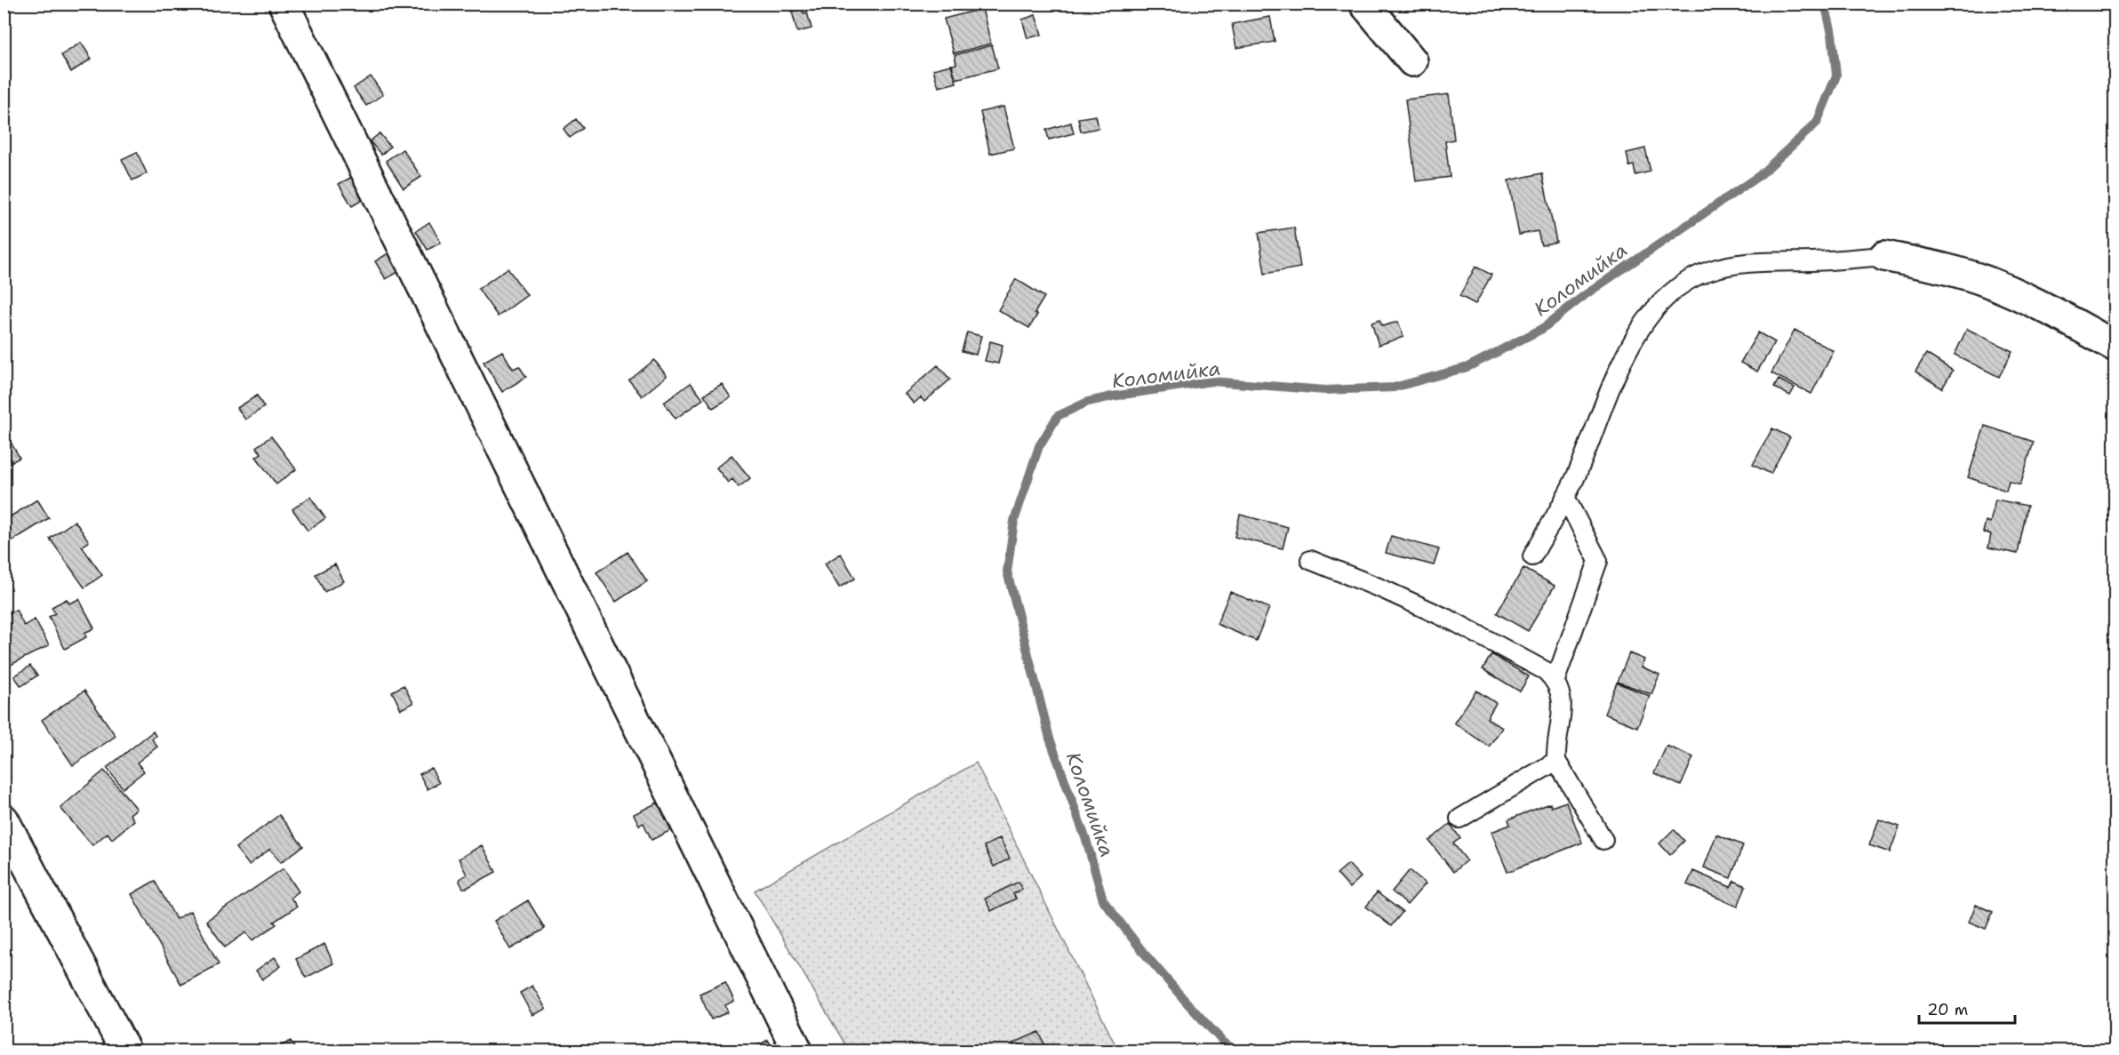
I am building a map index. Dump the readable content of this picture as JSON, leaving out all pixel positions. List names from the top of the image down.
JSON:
{
  "water": ["Коломийка"],
  "scale_bar": "20 m"
}
